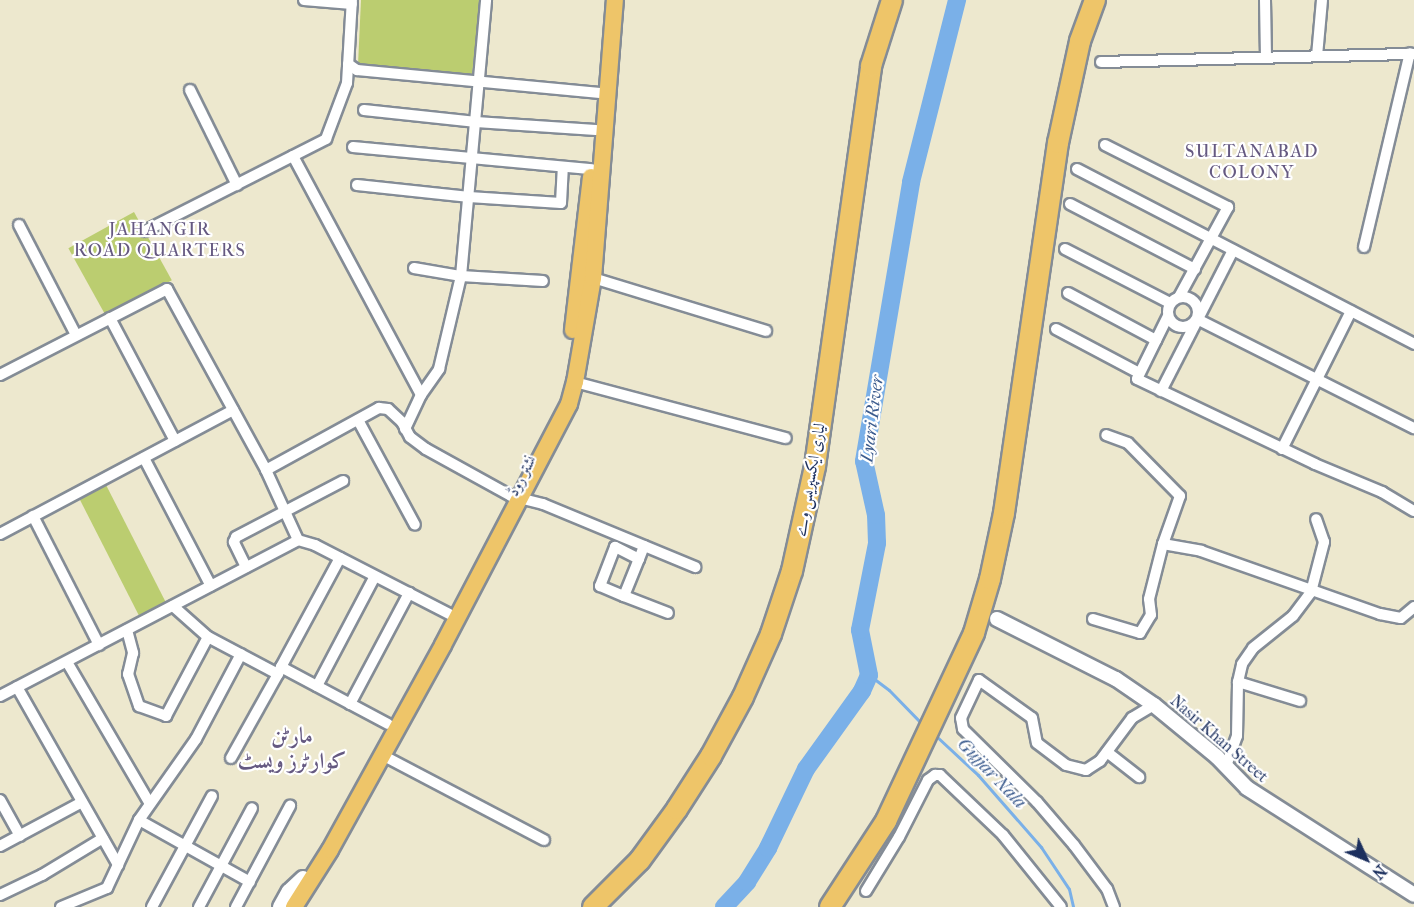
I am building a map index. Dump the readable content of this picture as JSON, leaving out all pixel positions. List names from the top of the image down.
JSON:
{
  "streets": {
    "highway": ["لیاری ایکسپریس وے"],
    "main road": ["نشتر روڈ"],
    "street": ["Nasir Khan Street"]
  },
  "districts": ["SULTANABAD COLONY", "JAHANGIR ROAD QUARTERS", "مارٹن کوارٹرز ویسٹ"],
  "water": ["Lyari River", "Gujjar Nala"],
  "north": "bottom right"
}
